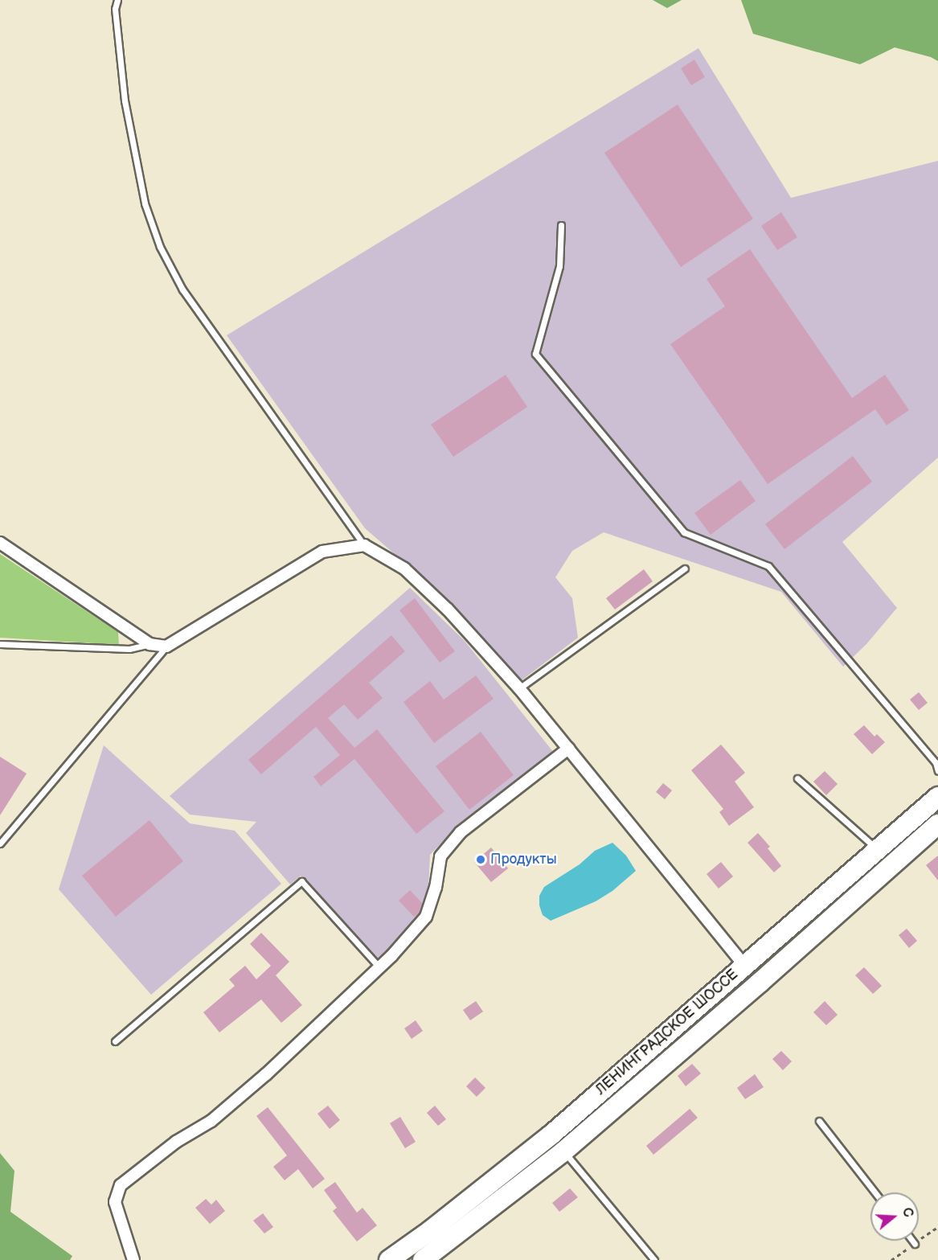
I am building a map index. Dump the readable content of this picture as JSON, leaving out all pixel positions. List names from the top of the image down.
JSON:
{
  "streets": {
    "highway": ["ЛЕНИНГРАДСКОЕ ШОССЕ"]
  },
  "places": ["Продукты"],
  "north": "right"
}
